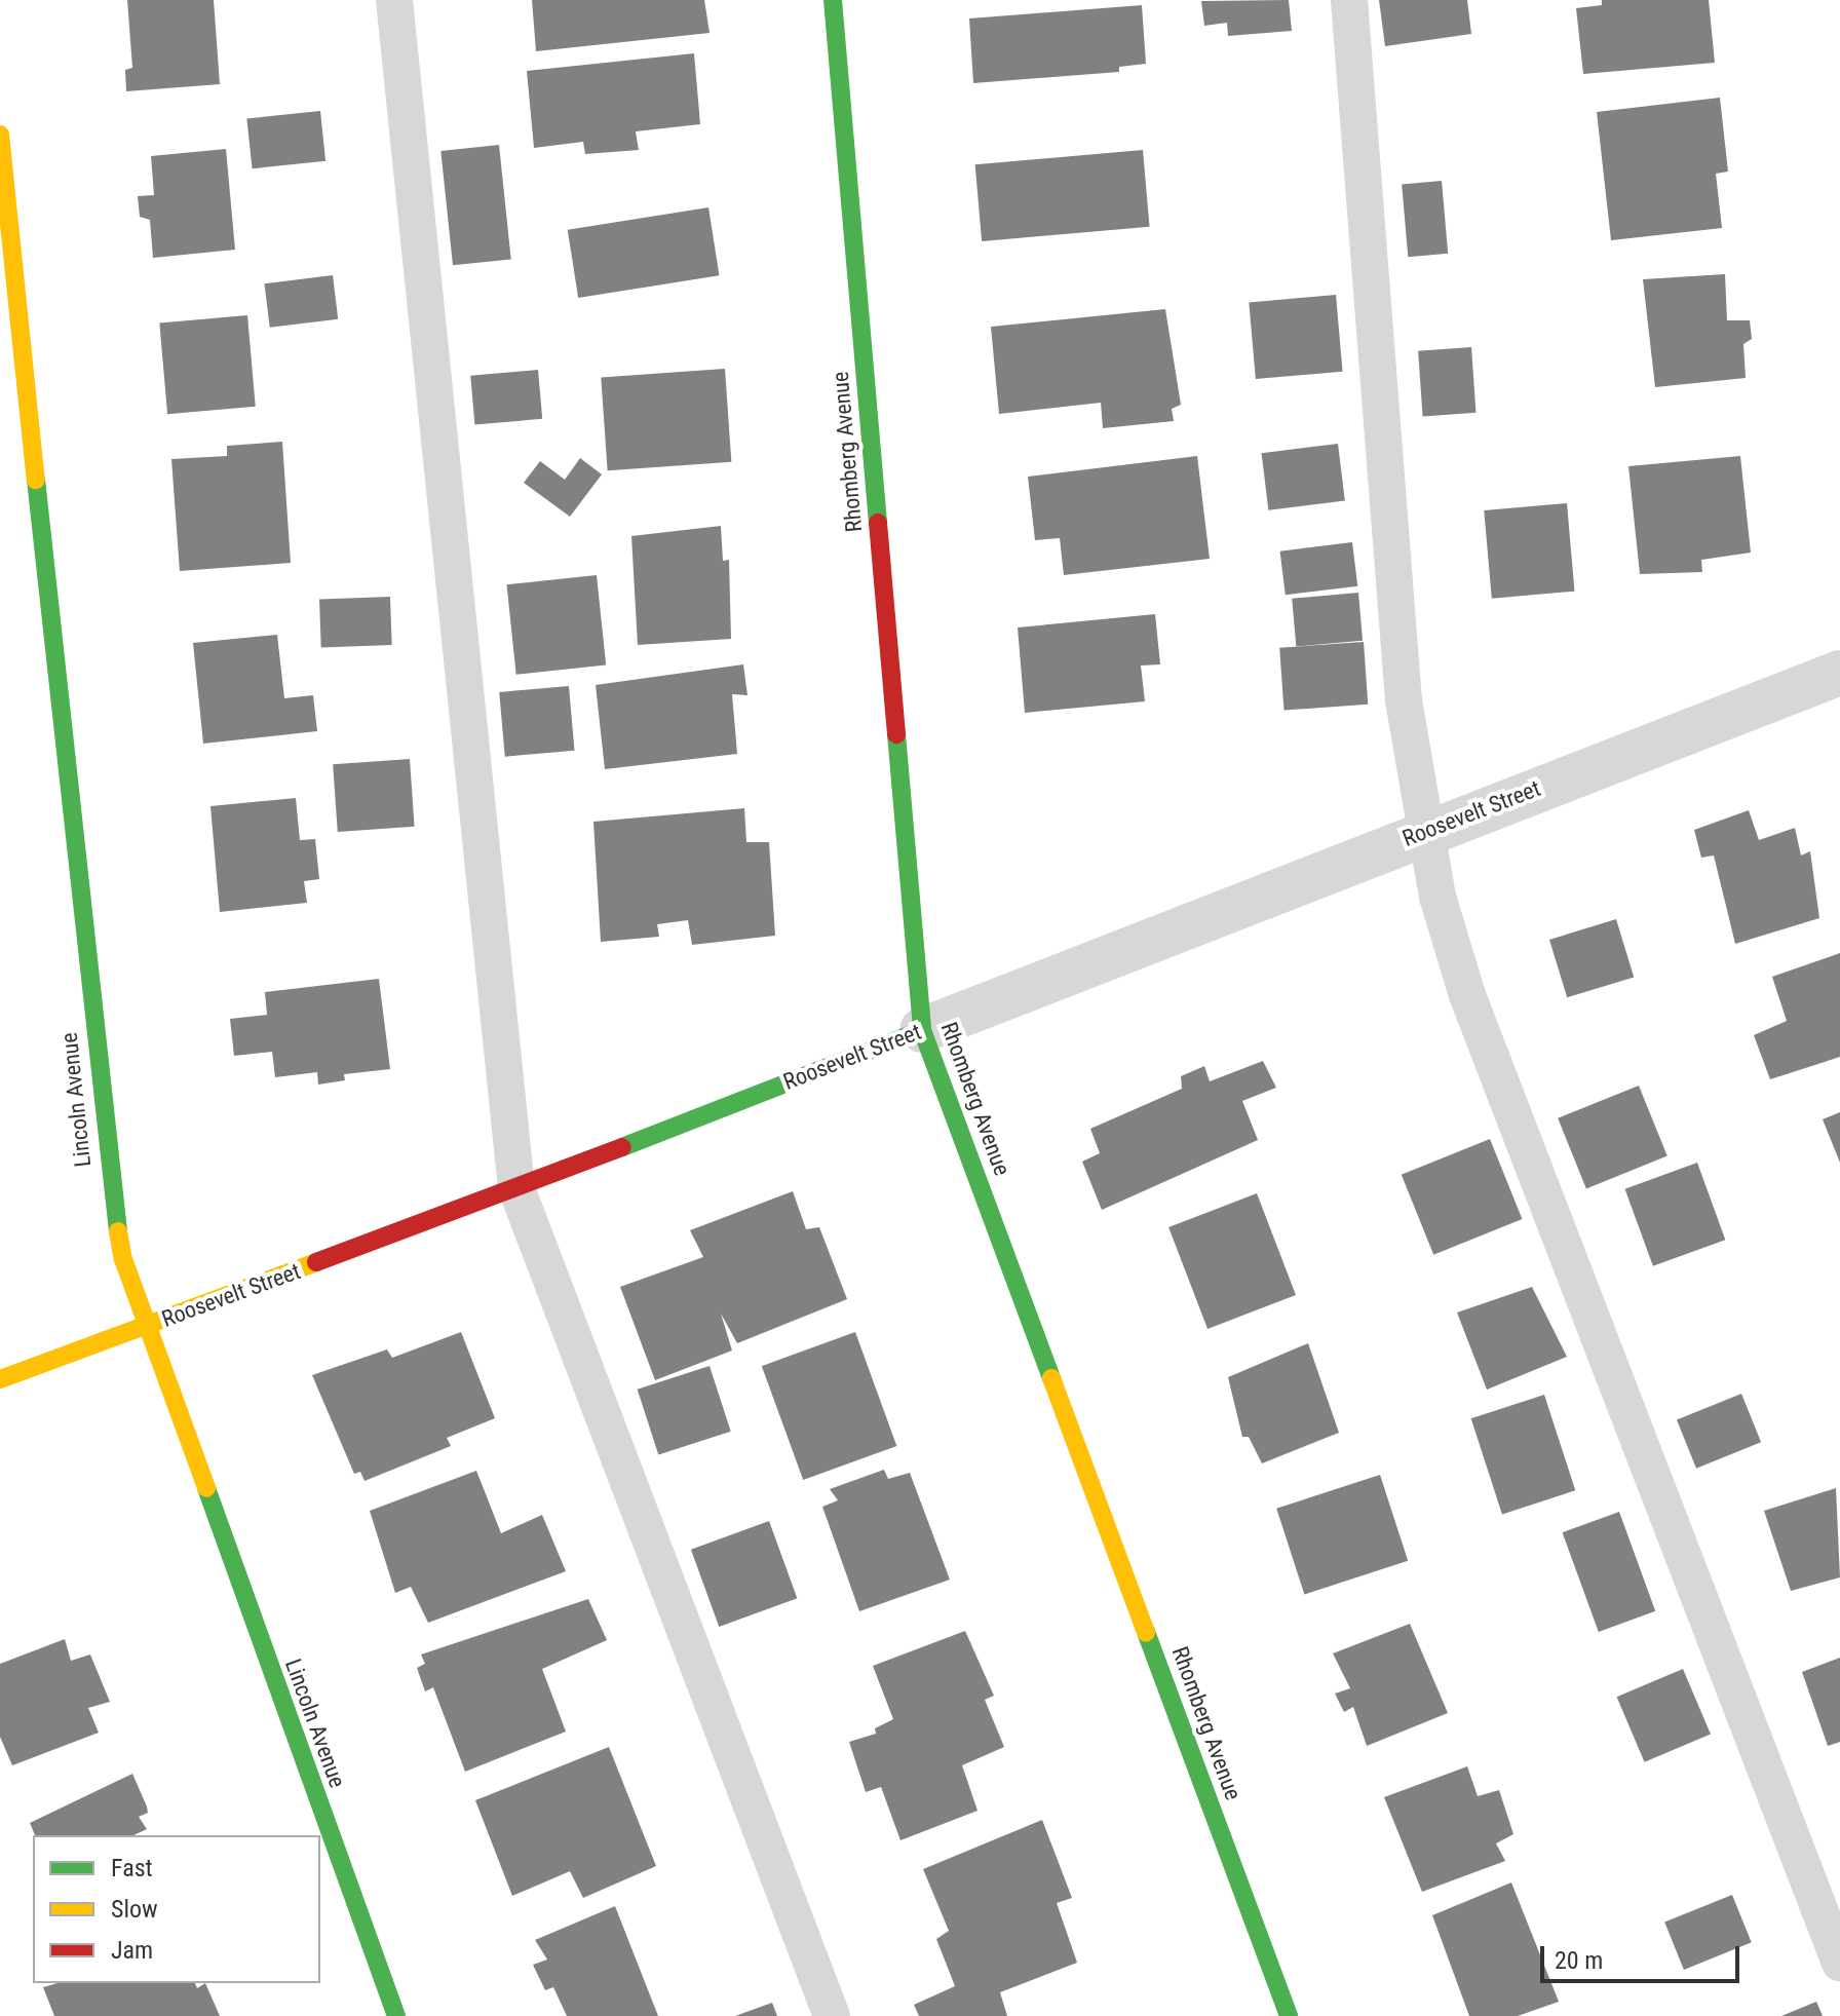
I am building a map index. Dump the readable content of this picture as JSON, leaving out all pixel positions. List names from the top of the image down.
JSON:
{
  "streets": {
    "street": ["Rhomberg Avenue", "Roosevelt Street", "Lincoln Avenue"]
  },
  "crossings": [
    ["Rhomberg Avenue", "Roosevelt Street"],
    ["Roosevelt Street", "Lincoln Avenue"]
  ],
  "legend": ["Fast", "Slow", "Jam"],
  "scale_bar": "20 m"
}
